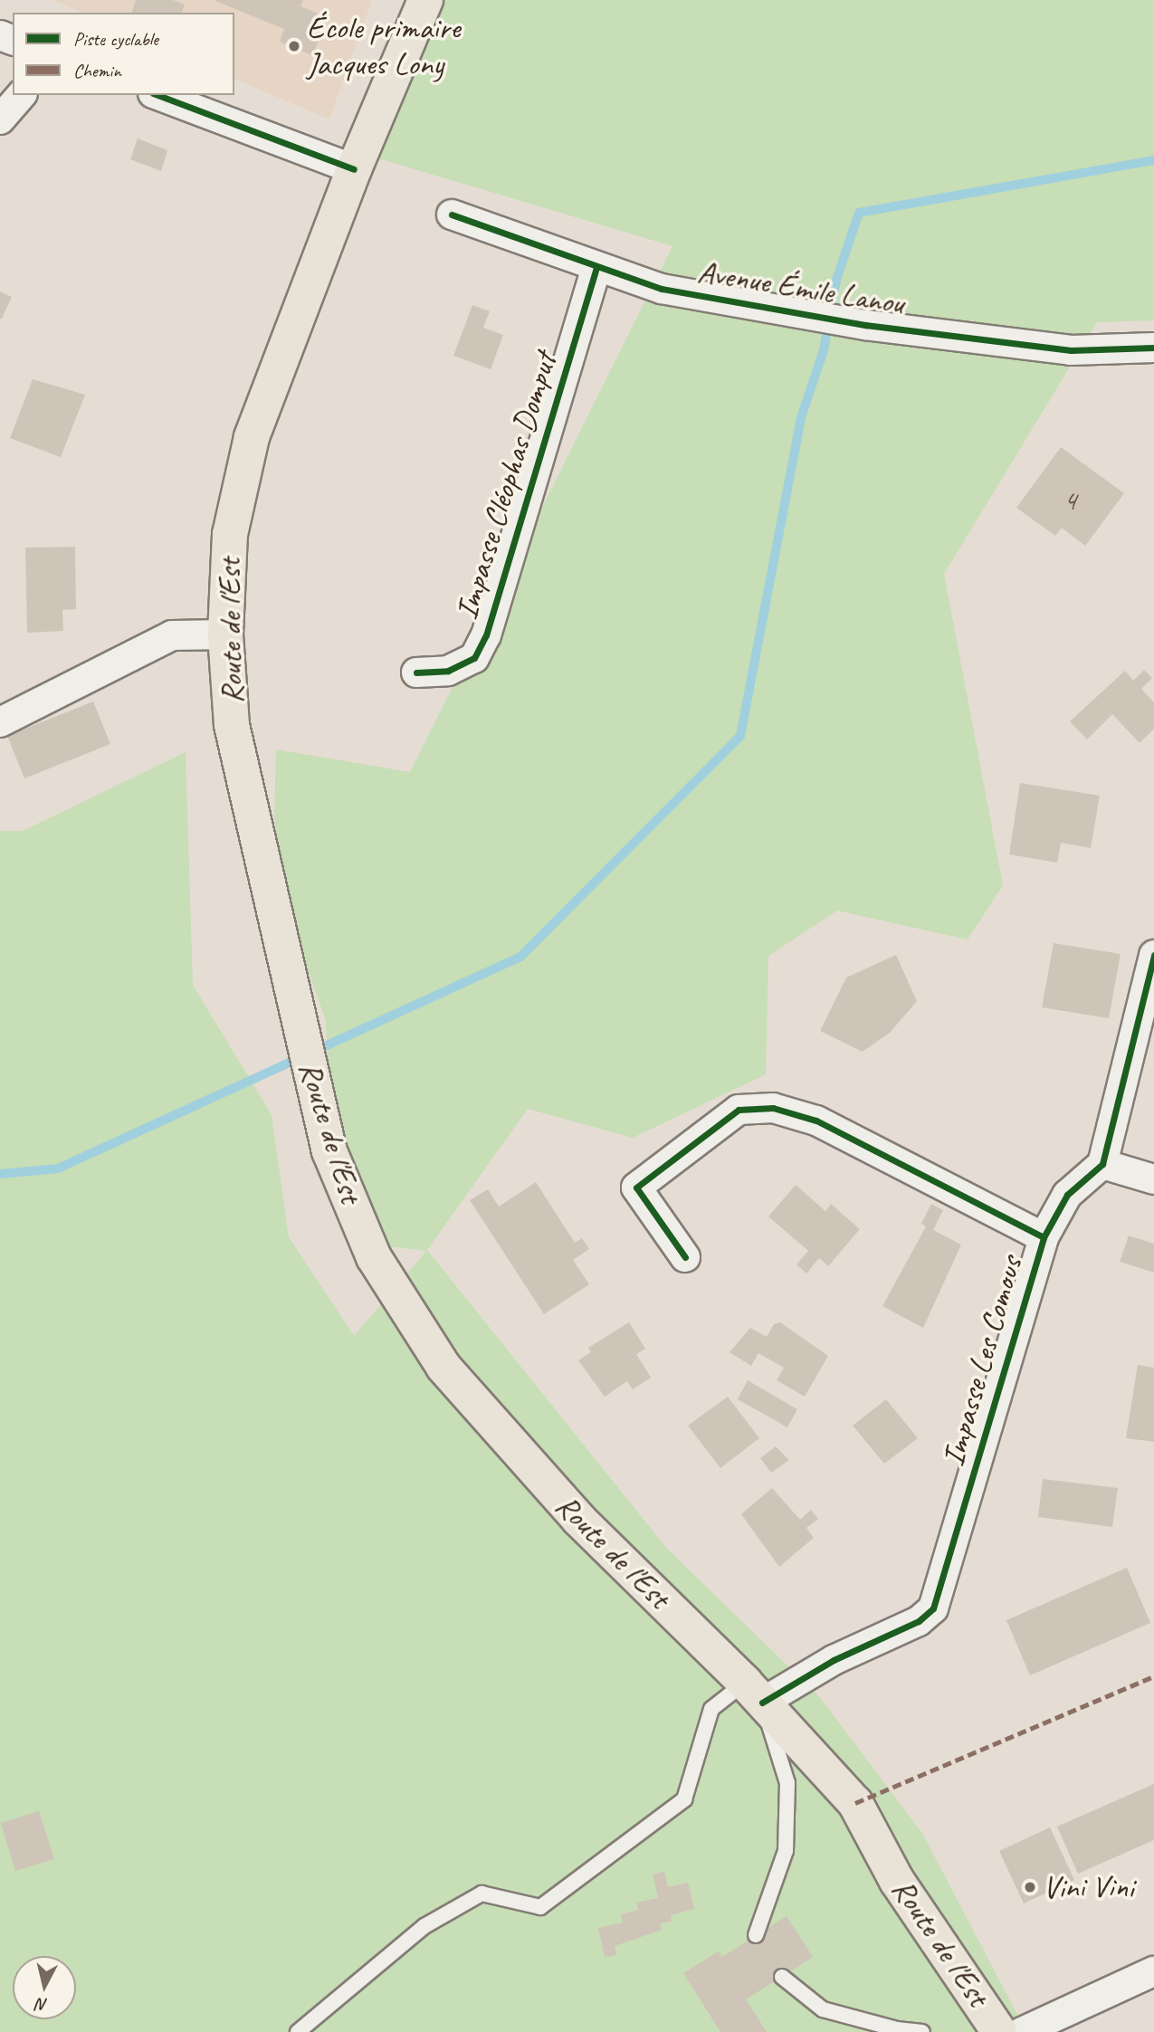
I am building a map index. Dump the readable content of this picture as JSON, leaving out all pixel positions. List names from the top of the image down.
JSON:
{
  "streets": {
    "main road": ["Route de l'Est"],
    "street": ["Avenue Émile Lanou", "Impasse Cléophas Domput", "Impasse Les Comous"]
  },
  "crossings": [
    ["Avenue Émile Lanou", "Impasse Cléophas Domput"],
    ["Route de l'Est", "Impasse Les Comous"]
  ],
  "places": ["École primaire Jacques Lony", "Vini Vini"],
  "house_numbers": ["4"],
  "legend": ["Piste cyclable", "Chemin"],
  "north": "bottom"
}
